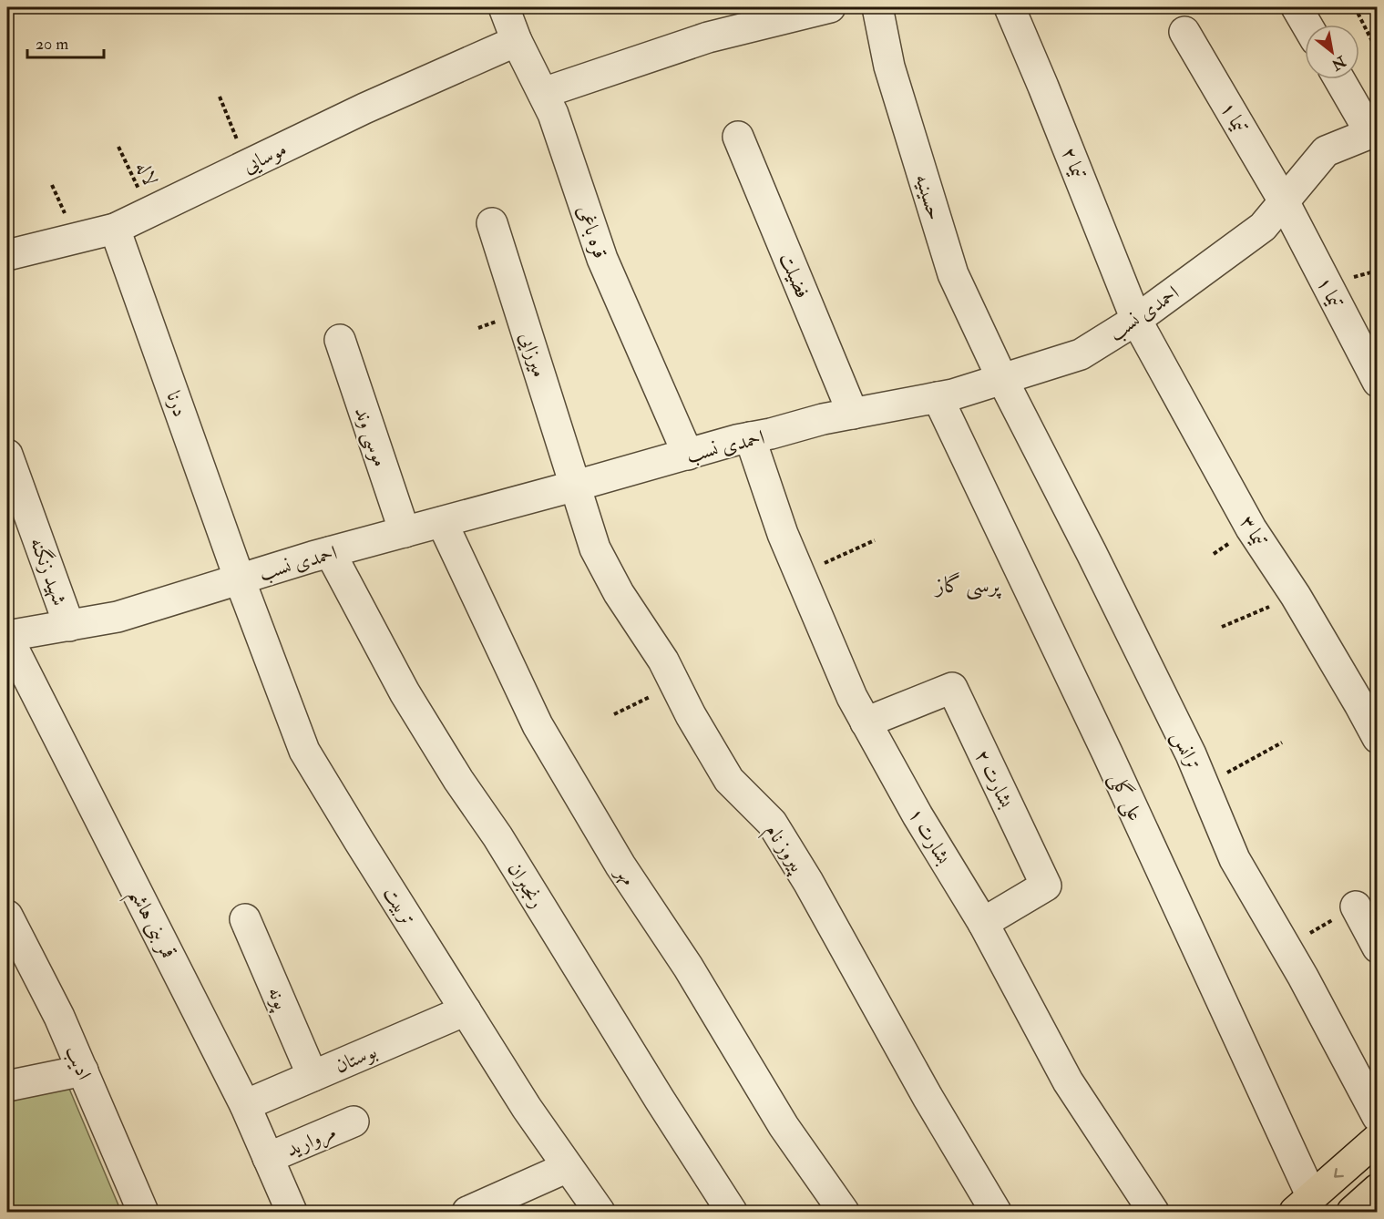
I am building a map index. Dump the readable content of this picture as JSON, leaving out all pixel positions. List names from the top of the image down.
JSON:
{
  "streets": {
    "street": [
      "۱ تیما",
      "موسایی",
      "تیما ۲",
      "حسینیه",
      "قره باغی",
      "فضیلت",
      "تیما ۱",
      "احمدی نسب",
      "میرزایی",
      "درنا",
      "موسی وند",
      "تیما ۳",
      "شهید زنگنه",
      "ترانس",
      "بشارت ۲",
      "علی گلی",
      "بشارت ۱",
      "پیروز نام",
      "مهر",
      "رنجبران",
      "تربیت",
      "قمر بنی هاشم",
      "پونه",
      "بوستان",
      "ادیب",
      "مروارید"
    ],
    "path": ["لاله"]
  },
  "crossings": [
    ["۱ تیما", "تیما ۱"],
    ["۱ تیما", "احمدی نسب"],
    ["موسایی", "لاله"],
    ["موسایی", "قره باغی"],
    ["موسایی", "درنا"],
    ["تیما ۲", "احمدی نسب"],
    ["تیما ۲", "تیما ۳"],
    ["حسینیه", "احمدی نسب"],
    ["حسینیه", "ترانس"],
    ["قره باغی", "احمدی نسب"],
    ["فضیلت", "احمدی نسب"],
    ["تیما ۱", "احمدی نسب"],
    ["احمدی نسب", "میرزایی"],
    ["احمدی نسب", "درنا"],
    ["احمدی نسب", "موسی وند"],
    ["احمدی نسب", "تیما ۳"],
    ["احمدی نسب", "شهید زنگنه"],
    ["احمدی نسب", "ترانس"],
    ["احمدی نسب", "علی گلی"],
    ["احمدی نسب", "بشارت ۱"],
    ["احمدی نسب", "پیروز نام"],
    ["احمدی نسب", "مهر"],
    ["احمدی نسب", "رنجبران"],
    ["احمدی نسب", "تربیت"],
    ["احمدی نسب", "قمر بنی هاشم"],
    ["میرزایی", "پیروز نام"],
    ["درنا", "تربیت"],
    ["بشارت ۲", "بشارت ۱"],
    ["تربیت", "بوستان"],
    ["قمر بنی هاشم", "بوستان"],
    ["قمر بنی هاشم", "مروارید"],
    ["پونه", "بوستان"]
  ],
  "districts": ["پرسی گاز"],
  "scale_bar": "20 m",
  "north": "bottom right"
}
